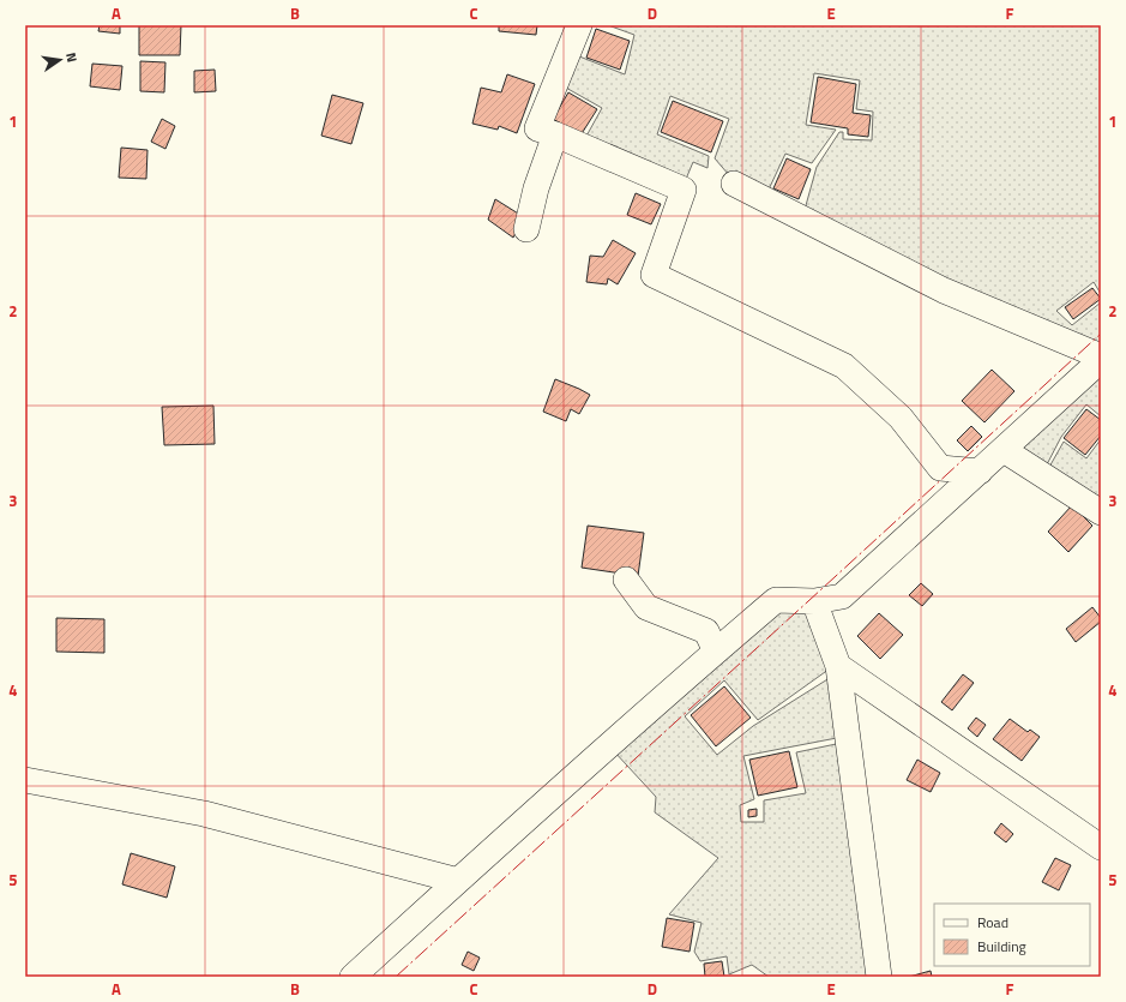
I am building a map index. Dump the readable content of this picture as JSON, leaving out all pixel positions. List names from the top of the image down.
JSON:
{
  "legend": ["Road", "Building"],
  "north": "right",
  "grid": {
    "columns": [
      "A",
      "B",
      "C",
      "D",
      "E",
      "F"
    ],
    "rows": [
      "1",
      "2",
      "3",
      "4",
      "5"
    ]
  }
}
